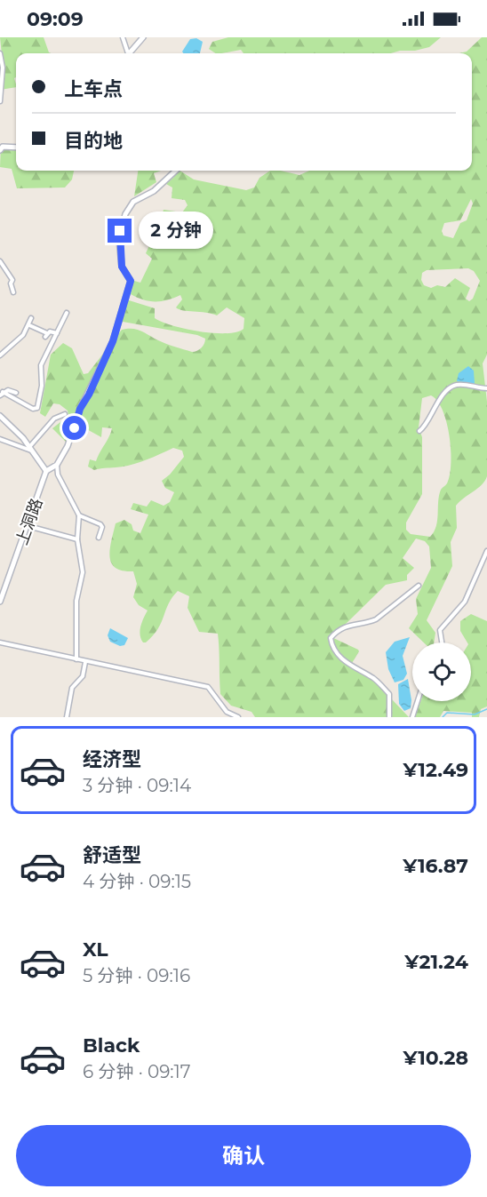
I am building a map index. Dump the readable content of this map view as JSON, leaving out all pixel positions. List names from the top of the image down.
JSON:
{
  "streets": {
    "street": ["上洞路"]
  },
  "page": {
    "status": "09:09",
    "banner": ["上车点", "目的地"],
    "bubble": "2 分钟",
    "list": [
      {
        "name": "经济型",
        "note": "3 分钟 · 09:14",
        "value": "¥12.49"
      },
      {
        "name": "舒适型",
        "note": "4 分钟 · 09:15",
        "value": "¥16.87"
      },
      {
        "name": "XL",
        "note": "5 分钟 · 09:16",
        "value": "¥21.24"
      },
      {
        "name": "Black",
        "note": "6 分钟 · 09:17",
        "value": "¥10.28"
      }
    ],
    "buttons": "确认"
  }
}
